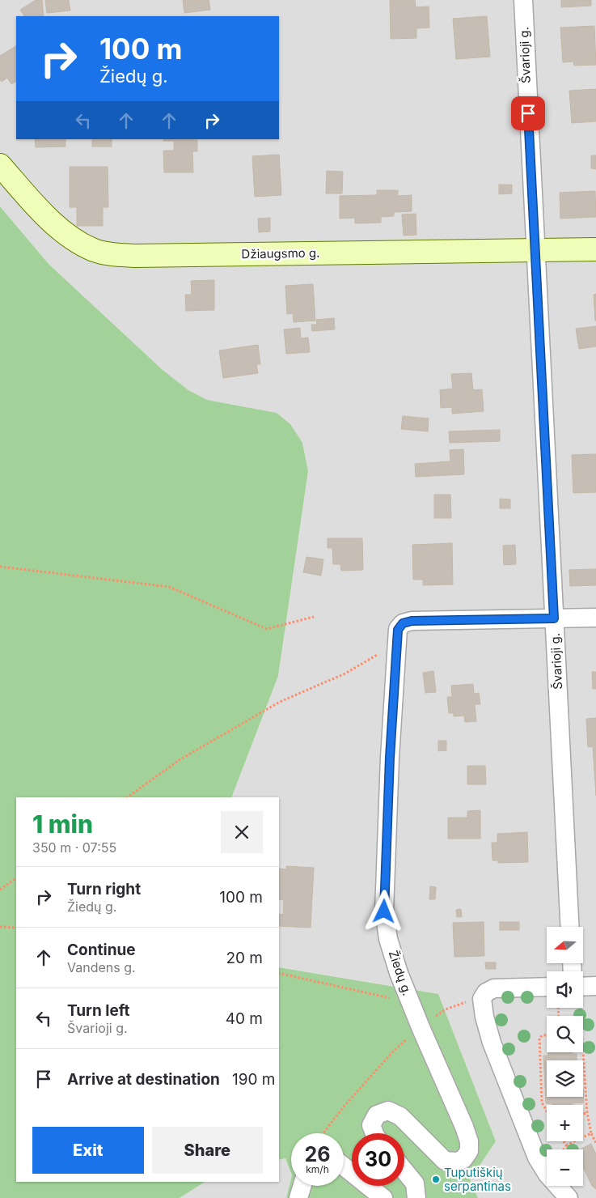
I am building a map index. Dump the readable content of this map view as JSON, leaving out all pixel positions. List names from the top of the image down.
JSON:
{
  "streets": {
    "street": ["Švarioji g.", "Džiaugsmo g.", "Žiedų g."]
  },
  "crossings": [
    ["Švarioji g.", "Džiaugsmo g."],
    ["Švarioji g.", "Žiedų g."]
  ],
  "places": ["Tuputiškių serpantinas"],
  "north": "left",
  "page": {
    "turn": ["100 m", "Žiedų g."],
    "heading": ["1 min", "350 m · 07:55"],
    "list": [
      {
        "name": "Turn right",
        "note": "Žiedų g.",
        "value": "100 m"
      },
      {
        "name": "Continue",
        "note": "Vandens g.",
        "value": "20 m"
      },
      {
        "name": "Turn left",
        "note": "Švarioji g.",
        "value": "40 m"
      },
      {
        "name": "Arrive at destination",
        "value": "190 m"
      }
    ],
    "map_buttons": ["+", "−"],
    "buttons": ["Exit", "Share"],
    "speed": "26 km/h",
    "limit": "30"
  }
}
